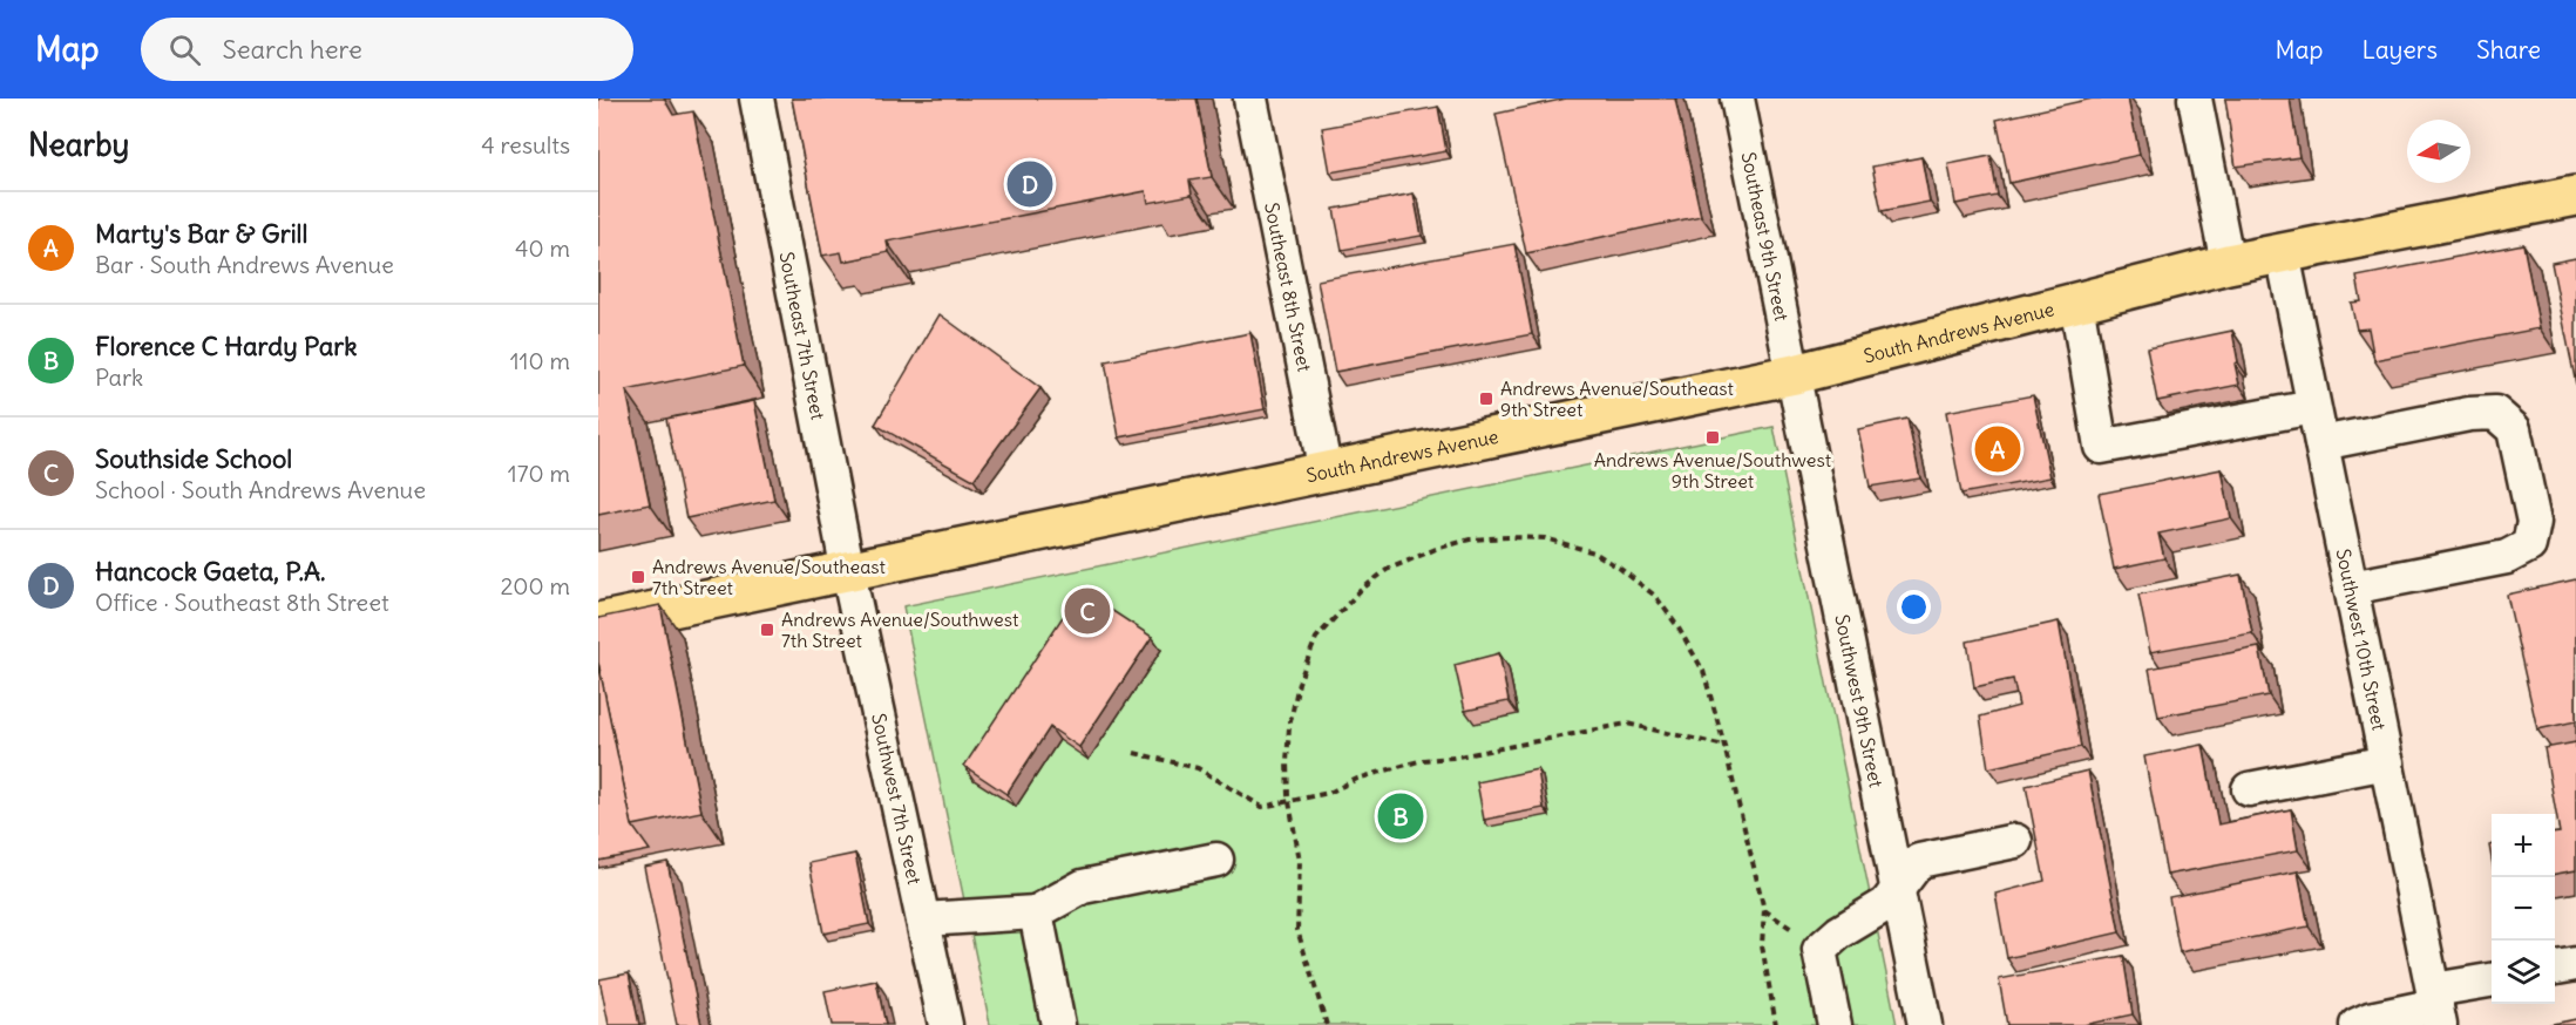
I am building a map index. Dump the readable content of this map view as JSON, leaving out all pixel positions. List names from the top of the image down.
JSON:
{
  "streets": {
    "main road": ["South Andrews Avenue"],
    "street": [
      "Southeast 9th Street",
      "Southeast 8th Street",
      "Southeast 7th Street",
      "Southwest 10th Street",
      "Southwest 9th Street",
      "Southwest 7th Street"
    ]
  },
  "crossings": [
    ["Southeast 9th Street", "South Andrews Avenue"],
    ["Southeast 9th Street", "Southwest 9th Street"],
    ["Southeast 8th Street", "South Andrews Avenue"],
    ["South Andrews Avenue", "Southeast 7th Street"],
    ["South Andrews Avenue", "Southwest 10th Street"],
    ["South Andrews Avenue", "Southwest 9th Street"],
    ["South Andrews Avenue", "Southwest 7th Street"],
    ["Southeast 7th Street", "Southwest 7th Street"]
  ],
  "places": {
    "transit": [
      "Andrews Avenue/Southeast 9th Street",
      "Andrews Avenue/Southwest 9th Street",
      "Andrews Avenue/Southeast 7th Street",
      "Andrews Avenue/Southwest 7th Street"
    ]
  },
  "north": "left",
  "page": {
    "header": "Map",
    "search": "Search here",
    "nav": ["Map", "Layers", "Share"],
    "heading": ["Nearby", "4 results"],
    "pins": [
      "D",
      "A",
      "C",
      "B"
    ],
    "list": [
      {
        "mark": "A",
        "name": "Marty's Bar & Grill",
        "note": "Bar · South Andrews Avenue",
        "value": "40 m"
      },
      {
        "mark": "B",
        "name": "Florence C Hardy Park",
        "note": "Park",
        "value": "110 m"
      },
      {
        "mark": "C",
        "name": "Southside School",
        "note": "School · South Andrews Avenue",
        "value": "170 m"
      },
      {
        "mark": "D",
        "name": "Hancock Gaeta, P.A.",
        "note": "Office · Southeast 8th Street",
        "value": "200 m"
      }
    ],
    "map_buttons": ["+", "−"]
  }
}
